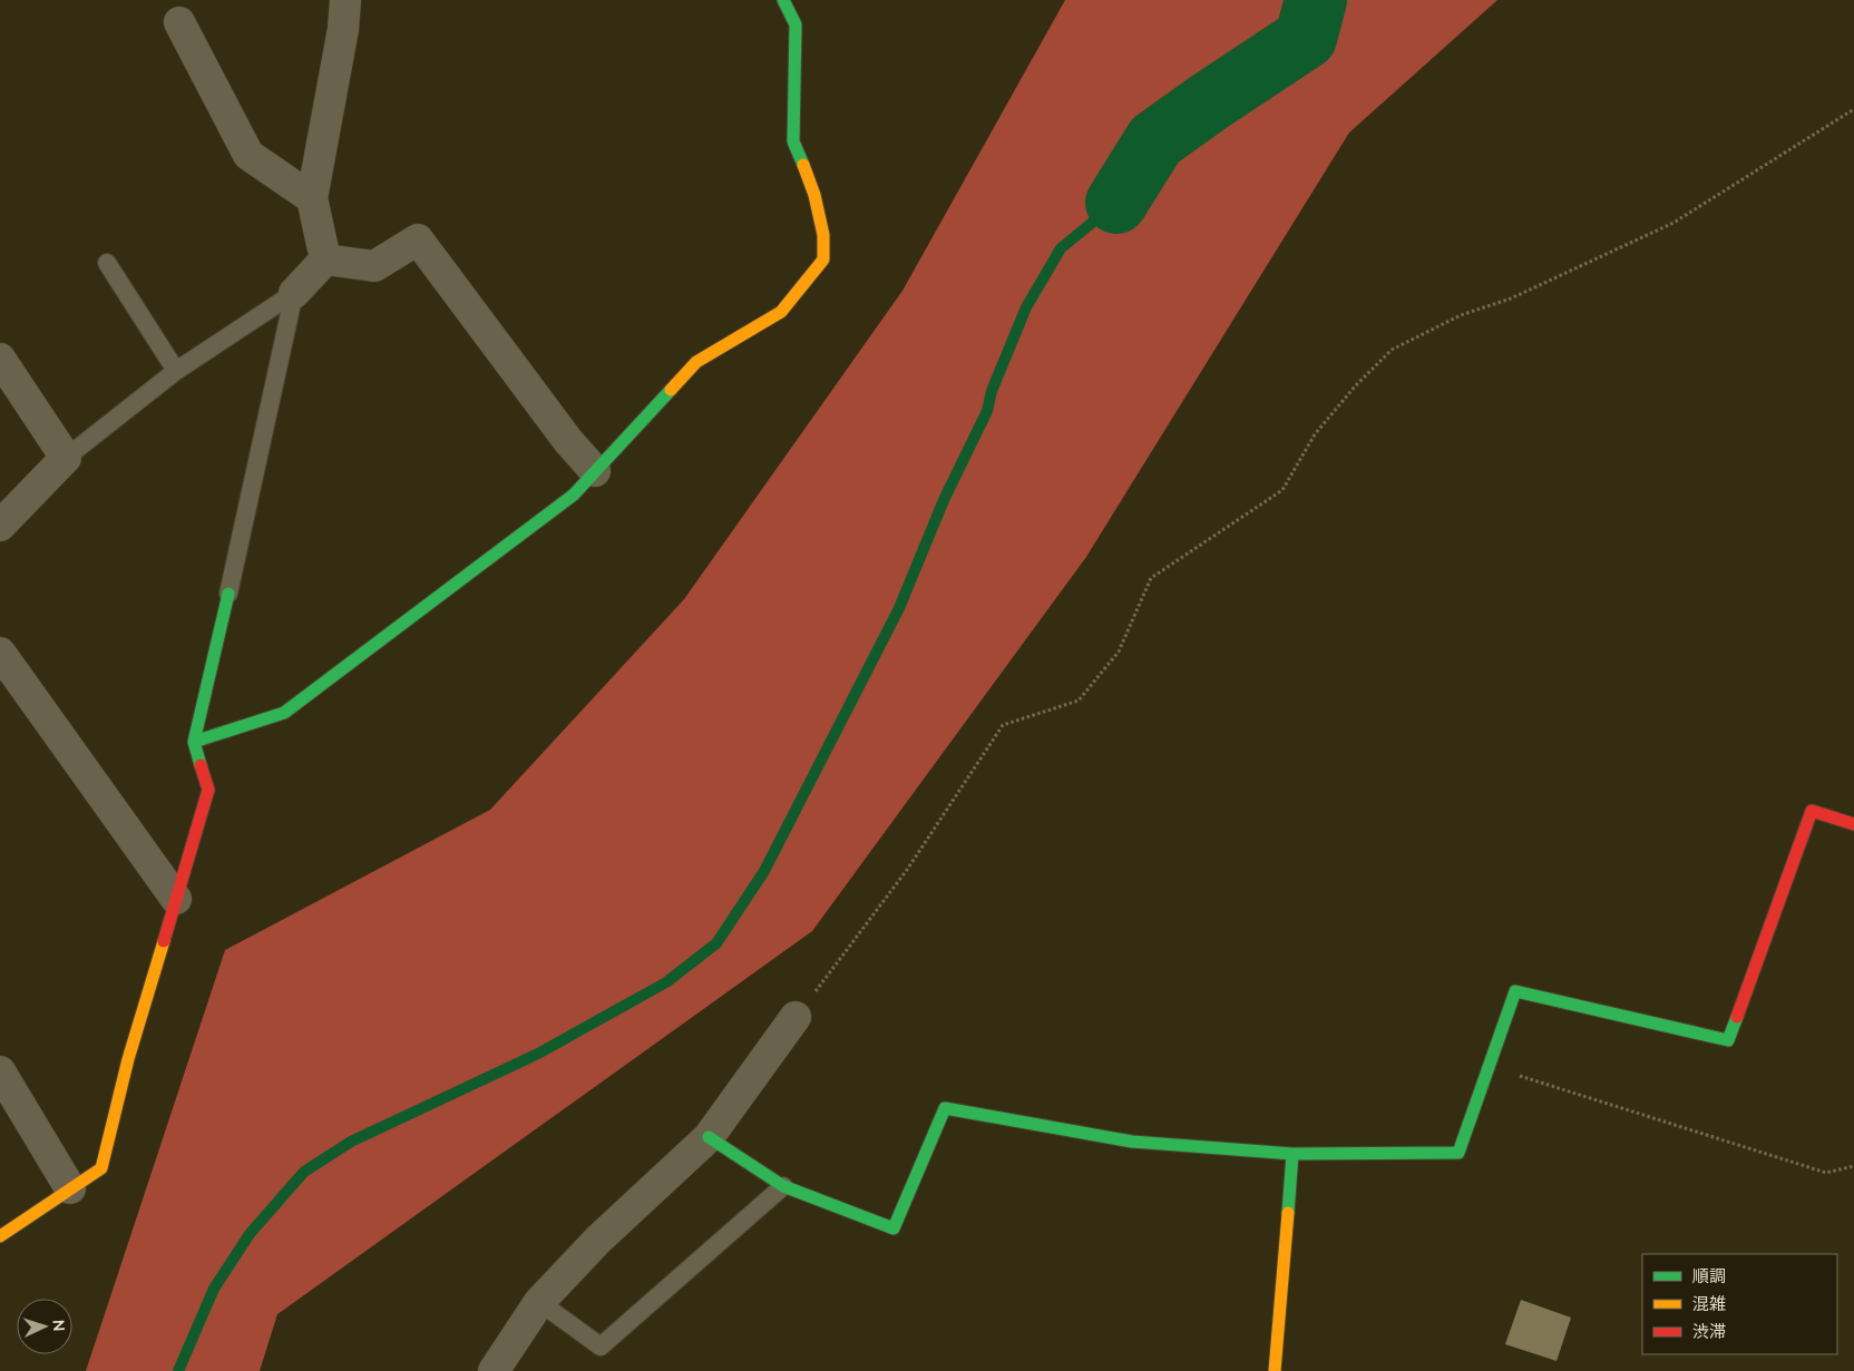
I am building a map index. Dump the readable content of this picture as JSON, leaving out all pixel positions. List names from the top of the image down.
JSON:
{
  "legend": ["順調", "混雑", "渋滞"],
  "north": "right"
}
